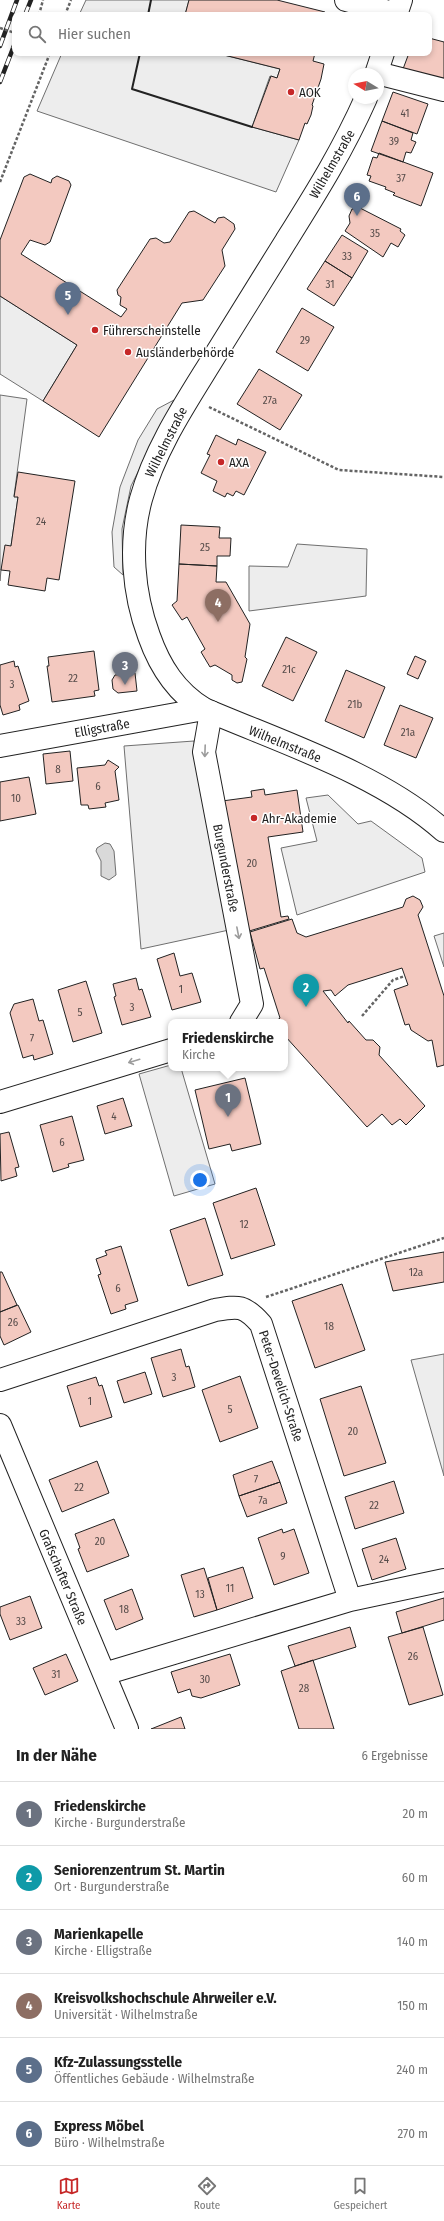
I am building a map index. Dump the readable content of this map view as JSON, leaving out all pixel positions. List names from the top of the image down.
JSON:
{
  "streets": {
    "street": [
      "Wilhelmstraße",
      "Elligstraße",
      "Burgunderstraße",
      "Peter-Develich-Straße",
      "Grafschafter Straße"
    ]
  },
  "crossings": [
    ["Wilhelmstraße", "Elligstraße"],
    ["Wilhelmstraße", "Burgunderstraße"],
    ["Elligstraße", "Burgunderstraße"]
  ],
  "one_way": ["Burgunderstraße"],
  "places": [
    "AOK",
    "Führerscheinstelle",
    "Ausländerbehörde",
    "AXA",
    "Ahr-Akademie"
  ],
  "house_numbers": [
    "41",
    "39",
    "37",
    "35",
    "33",
    "31",
    "29",
    "27a",
    "24",
    "25",
    "21c",
    "22",
    "3",
    "21b",
    "21a",
    "8",
    "6",
    "10",
    "20",
    "1",
    "3",
    "5",
    "7",
    "4",
    "6",
    "12",
    "12a",
    "6",
    "26",
    "18",
    "3",
    "1",
    "5",
    "20",
    "7",
    "22",
    "7a",
    "22",
    "20",
    "9",
    "24",
    "11",
    "13",
    "18",
    "33",
    "26",
    "31",
    "30",
    "28"
  ],
  "north": "left",
  "page": {
    "search": "Hier suchen",
    "pins": [
      "6",
      "5",
      "4",
      "3",
      "2",
      "1"
    ],
    "popup": ["Friedenskirche", "Kirche"],
    "heading": ["In der Nähe", "6 Ergebnisse"],
    "list": [
      {
        "mark": "1",
        "name": "Friedenskirche",
        "note": "Kirche · Burgunderstraße",
        "value": "20 m"
      },
      {
        "mark": "2",
        "name": "Seniorenzentrum St. Martin",
        "note": "Ort · Burgunderstraße",
        "value": "60 m"
      },
      {
        "mark": "3",
        "name": "Marienkapelle",
        "note": "Kirche · Elligstraße",
        "value": "140 m"
      },
      {
        "mark": "4",
        "name": "Kreisvolkshochschule Ahrweiler e.V.",
        "note": "Universität · Wilhelmstraße",
        "value": "150 m"
      },
      {
        "mark": "5",
        "name": "Kfz-Zulassungsstelle",
        "note": "Öffentliches Gebäude · Wilhelmstraße",
        "value": "240 m"
      },
      {
        "mark": "6",
        "name": "Express Möbel",
        "note": "Büro · Wilhelmstraße",
        "value": "270 m"
      }
    ],
    "nav": ["Karte", "Route", "Gespeichert"]
  }
}
